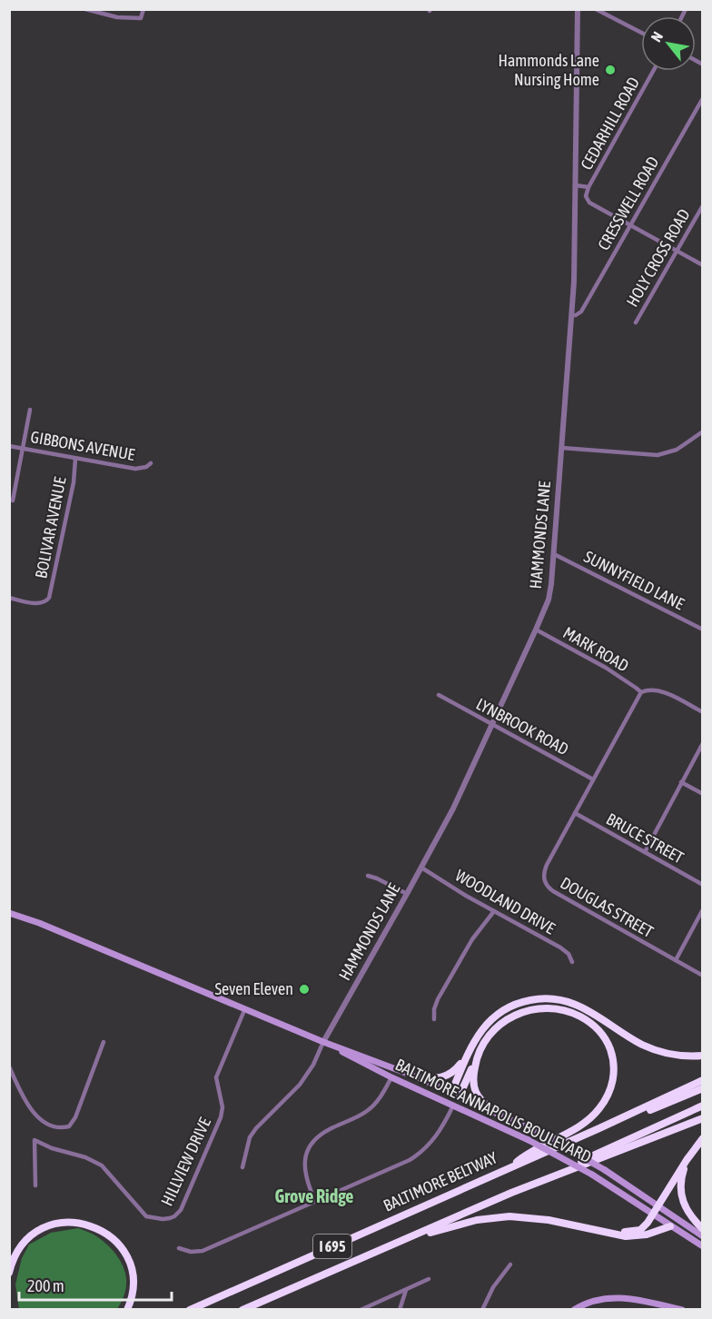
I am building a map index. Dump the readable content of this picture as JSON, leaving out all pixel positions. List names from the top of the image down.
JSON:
{
  "streets": {
    "highway": ["BALTIMORE BELTWAY", "I 695"],
    "main road": ["BALTIMORE ANNAPOLIS BOULEVARD"],
    "street": [
      "CEDARHILL ROAD",
      "CRESSWELL ROAD",
      "HOLY CROSS ROAD",
      "GIBBONS AVENUE",
      "BOLIVAR AVENUE",
      "HAMMONDS LANE",
      "SUNNYFIELD LANE",
      "MARK ROAD",
      "LYNBROOK ROAD",
      "BRUCE STREET",
      "WOODLAND DRIVE",
      "DOUGLAS STREET",
      "HILLVIEW DRIVE"
    ]
  },
  "crossings": [
    ["CEDARHILL ROAD", "HAMMONDS LANE"],
    ["CRESSWELL ROAD", "HAMMONDS LANE"],
    ["GIBBONS AVENUE", "BOLIVAR AVENUE"],
    ["HAMMONDS LANE", "SUNNYFIELD LANE"],
    ["HAMMONDS LANE", "MARK ROAD"],
    ["HAMMONDS LANE", "LYNBROOK ROAD"],
    ["HAMMONDS LANE", "WOODLAND DRIVE"],
    ["HAMMONDS LANE", "BALTIMORE ANNAPOLIS BOULEVARD"],
    ["MARK ROAD", "DOUGLAS STREET"],
    ["LYNBROOK ROAD", "DOUGLAS STREET"],
    ["BRUCE STREET", "DOUGLAS STREET"],
    ["BALTIMORE ANNAPOLIS BOULEVARD", "HILLVIEW DRIVE"]
  ],
  "districts": ["Grove Ridge"],
  "places": ["Hammonds Lane Nursing Home", "Seven Eleven"],
  "scale_bar": "200 m",
  "north": "top left"
}
